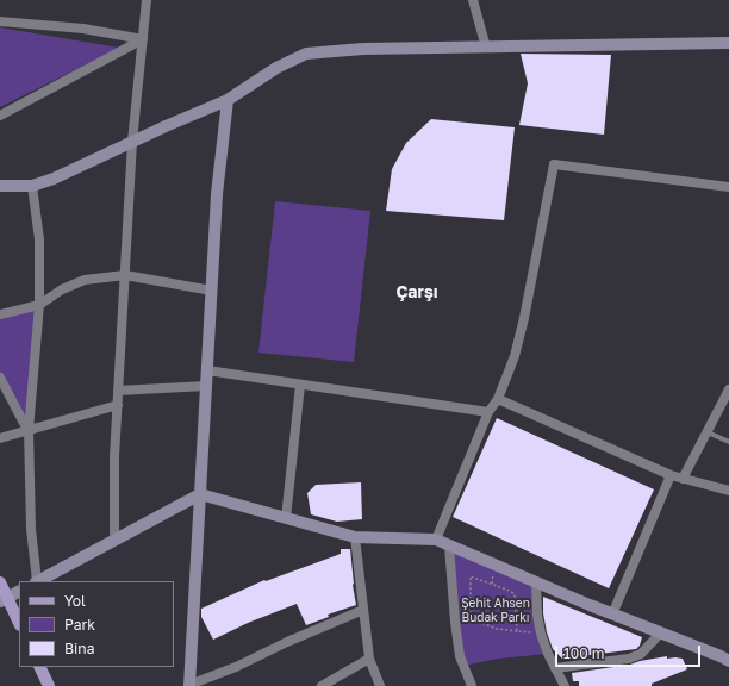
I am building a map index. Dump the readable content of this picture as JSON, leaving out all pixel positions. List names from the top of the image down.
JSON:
{
  "districts": ["Çarşı"],
  "parks": ["Şehit Ahsen Budak Parkı"],
  "legend": ["Yol", "Park", "Bina"],
  "scale_bar": "100 m"
}
